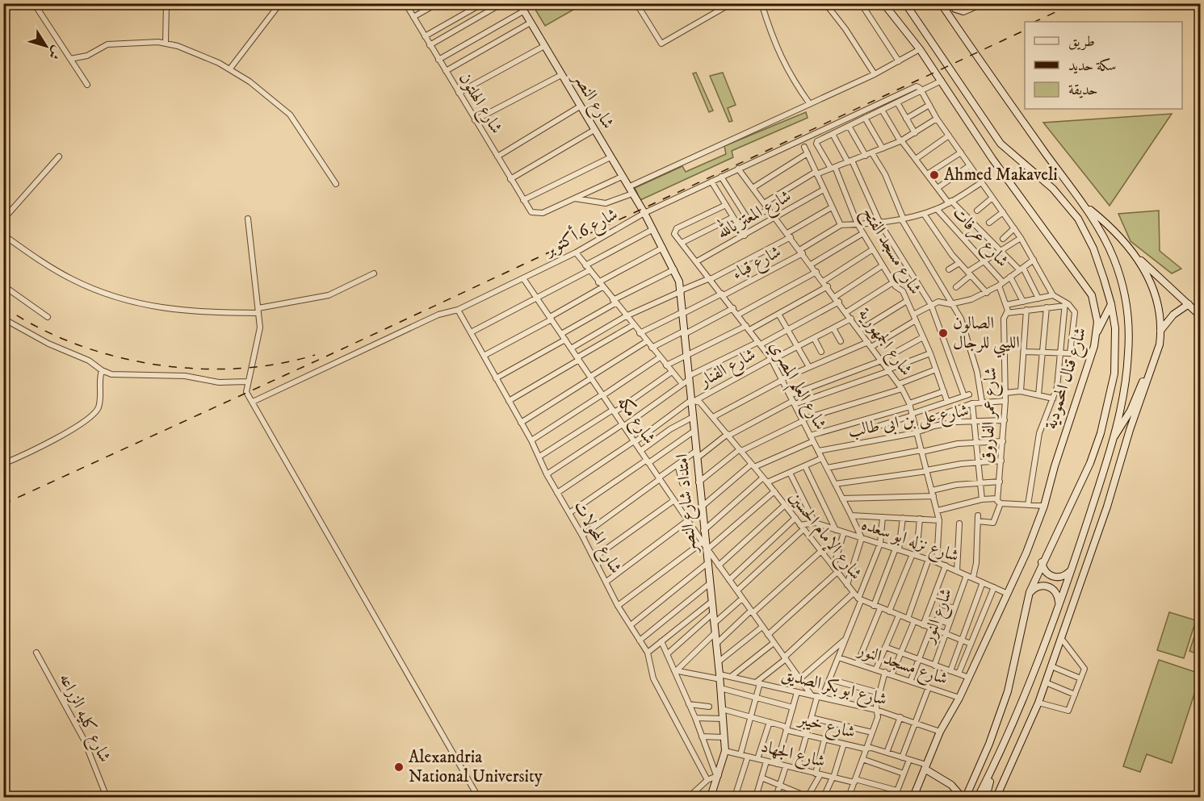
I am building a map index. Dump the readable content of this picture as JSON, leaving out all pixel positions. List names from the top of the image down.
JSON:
{
  "streets": {
    "main road": ["شارع النصر", "شارع قنال المحمودية", "امتداد شارع النصر"],
    "street": [
      "شارع الهلتون",
      "شارع المعتز بالله",
      "شارع 6 أكتوبر",
      "شارع عرفات",
      "شارع مسجد الفتح",
      "شارع قباء",
      "شارع الجمهورية",
      "شارع الفنار",
      "شارع العلم المصري",
      "شارع عمر الفاروق",
      "شارع مكه",
      "شارع على بن ابى طالب",
      "شارع الإمام الحسين",
      "شارع المحولات",
      "شارع نزله ابو سعده",
      "شارع النور",
      "شارع مسجد النور",
      "شارع ابو بكر الصديق",
      "شارع كليه الزراعه",
      "شارع خيبر",
      "شارع الجهاد"
    ]
  },
  "crossings": [
    ["شارع النصر", "شارع 6 أكتوبر"],
    ["شارع النصر", "امتداد شارع النصر"],
    ["شارع الهلتون", "شارع 6 أكتوبر"],
    ["شارع المعتز بالله", "شارع الجمهورية"],
    ["شارع المعتز بالله", "شارع العلم المصري"],
    ["شارع 6 أكتوبر", "شارع الجمهورية"],
    ["شارع 6 أكتوبر", "شارع قنال المحمودية"],
    ["شارع 6 أكتوبر", "شارع مكه"],
    ["شارع 6 أكتوبر", "امتداد شارع النصر"],
    ["شارع 6 أكتوبر", "شارع المحولات"],
    ["شارع عرفات", "شارع عمر الفاروق"],
    ["شارع قباء", "شارع الجمهورية"],
    ["شارع قباء", "شارع العلم المصري"],
    ["شارع قباء", "امتداد شارع النصر"],
    ["شارع الجمهورية", "شارع الفنار"],
    ["شارع الجمهورية", "شارع على بن ابى طالب"],
    ["شارع الجمهورية", "شارع نزله ابو سعده"],
    ["شارع الفنار", "شارع العلم المصري"],
    ["شارع الفنار", "شارع مكه"],
    ["شارع الفنار", "امتداد شارع النصر"],
    ["شارع الفنار", "شارع الإمام الحسين"],
    ["شارع الفنار", "شارع المحولات"],
    ["شارع قنال المحمودية", "شارع نزله ابو سعده"],
    ["شارع قنال المحمودية", "شارع مسجد النور"],
    ["شارع قنال المحمودية", "شارع ابو بكر الصديق"],
    ["شارع قنال المحمودية", "شارع خيبر"],
    ["شارع العلم المصري", "شارع على بن ابى طالب"],
    ["شارع العلم المصري", "شارع نزله ابو سعده"],
    ["شارع عمر الفاروق", "شارع على بن ابى طالب"],
    ["شارع مكه", "امتداد شارع النصر"],
    ["شارع مكه", "شارع ابو بكر الصديق"],
    ["امتداد شارع النصر", "شارع الإمام الحسين"],
    ["امتداد شارع النصر", "شارع ابو بكر الصديق"],
    ["امتداد شارع النصر", "شارع خيبر"],
    ["امتداد شارع النصر", "شارع الجهاد"],
    ["شارع الإمام الحسين", "شارع نزله ابو سعده"],
    ["شارع الإمام الحسين", "شارع النور"],
    ["شارع نزله ابو سعده", "شارع النور"]
  ],
  "places": ["Ahmed Makaveli", "الصالون الليبي للرجال", "Alexandria National University"],
  "legend": ["طريق", "سكة حديد", "حديقة"],
  "north": "bottom right"
}
